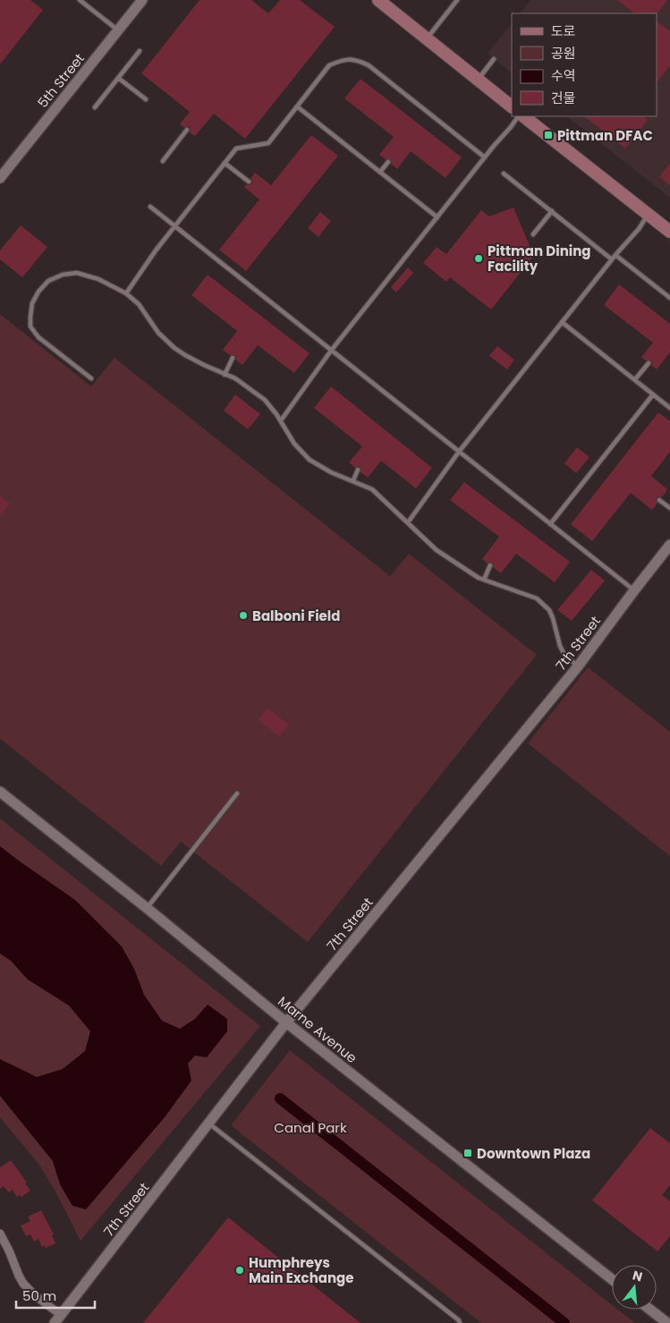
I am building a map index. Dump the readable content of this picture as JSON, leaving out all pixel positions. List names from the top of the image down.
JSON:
{
  "streets": {
    "street": ["5th Street", "7th Street", "Marne Avenue"]
  },
  "crossings": [
    ["7th Street", "Marne Avenue"]
  ],
  "parks": ["Canal Park"],
  "places": {
    "transit": ["Pittman DFAC", "Downtown Plaza"],
    "other": ["Pittman Dining Facility", "Balboni Field", "Humphreys Main Exchange"]
  },
  "legend": [
    "도로",
    "공원",
    "수역",
    "건물"
  ],
  "scale_bar": "50 m",
  "north": "top"
}
